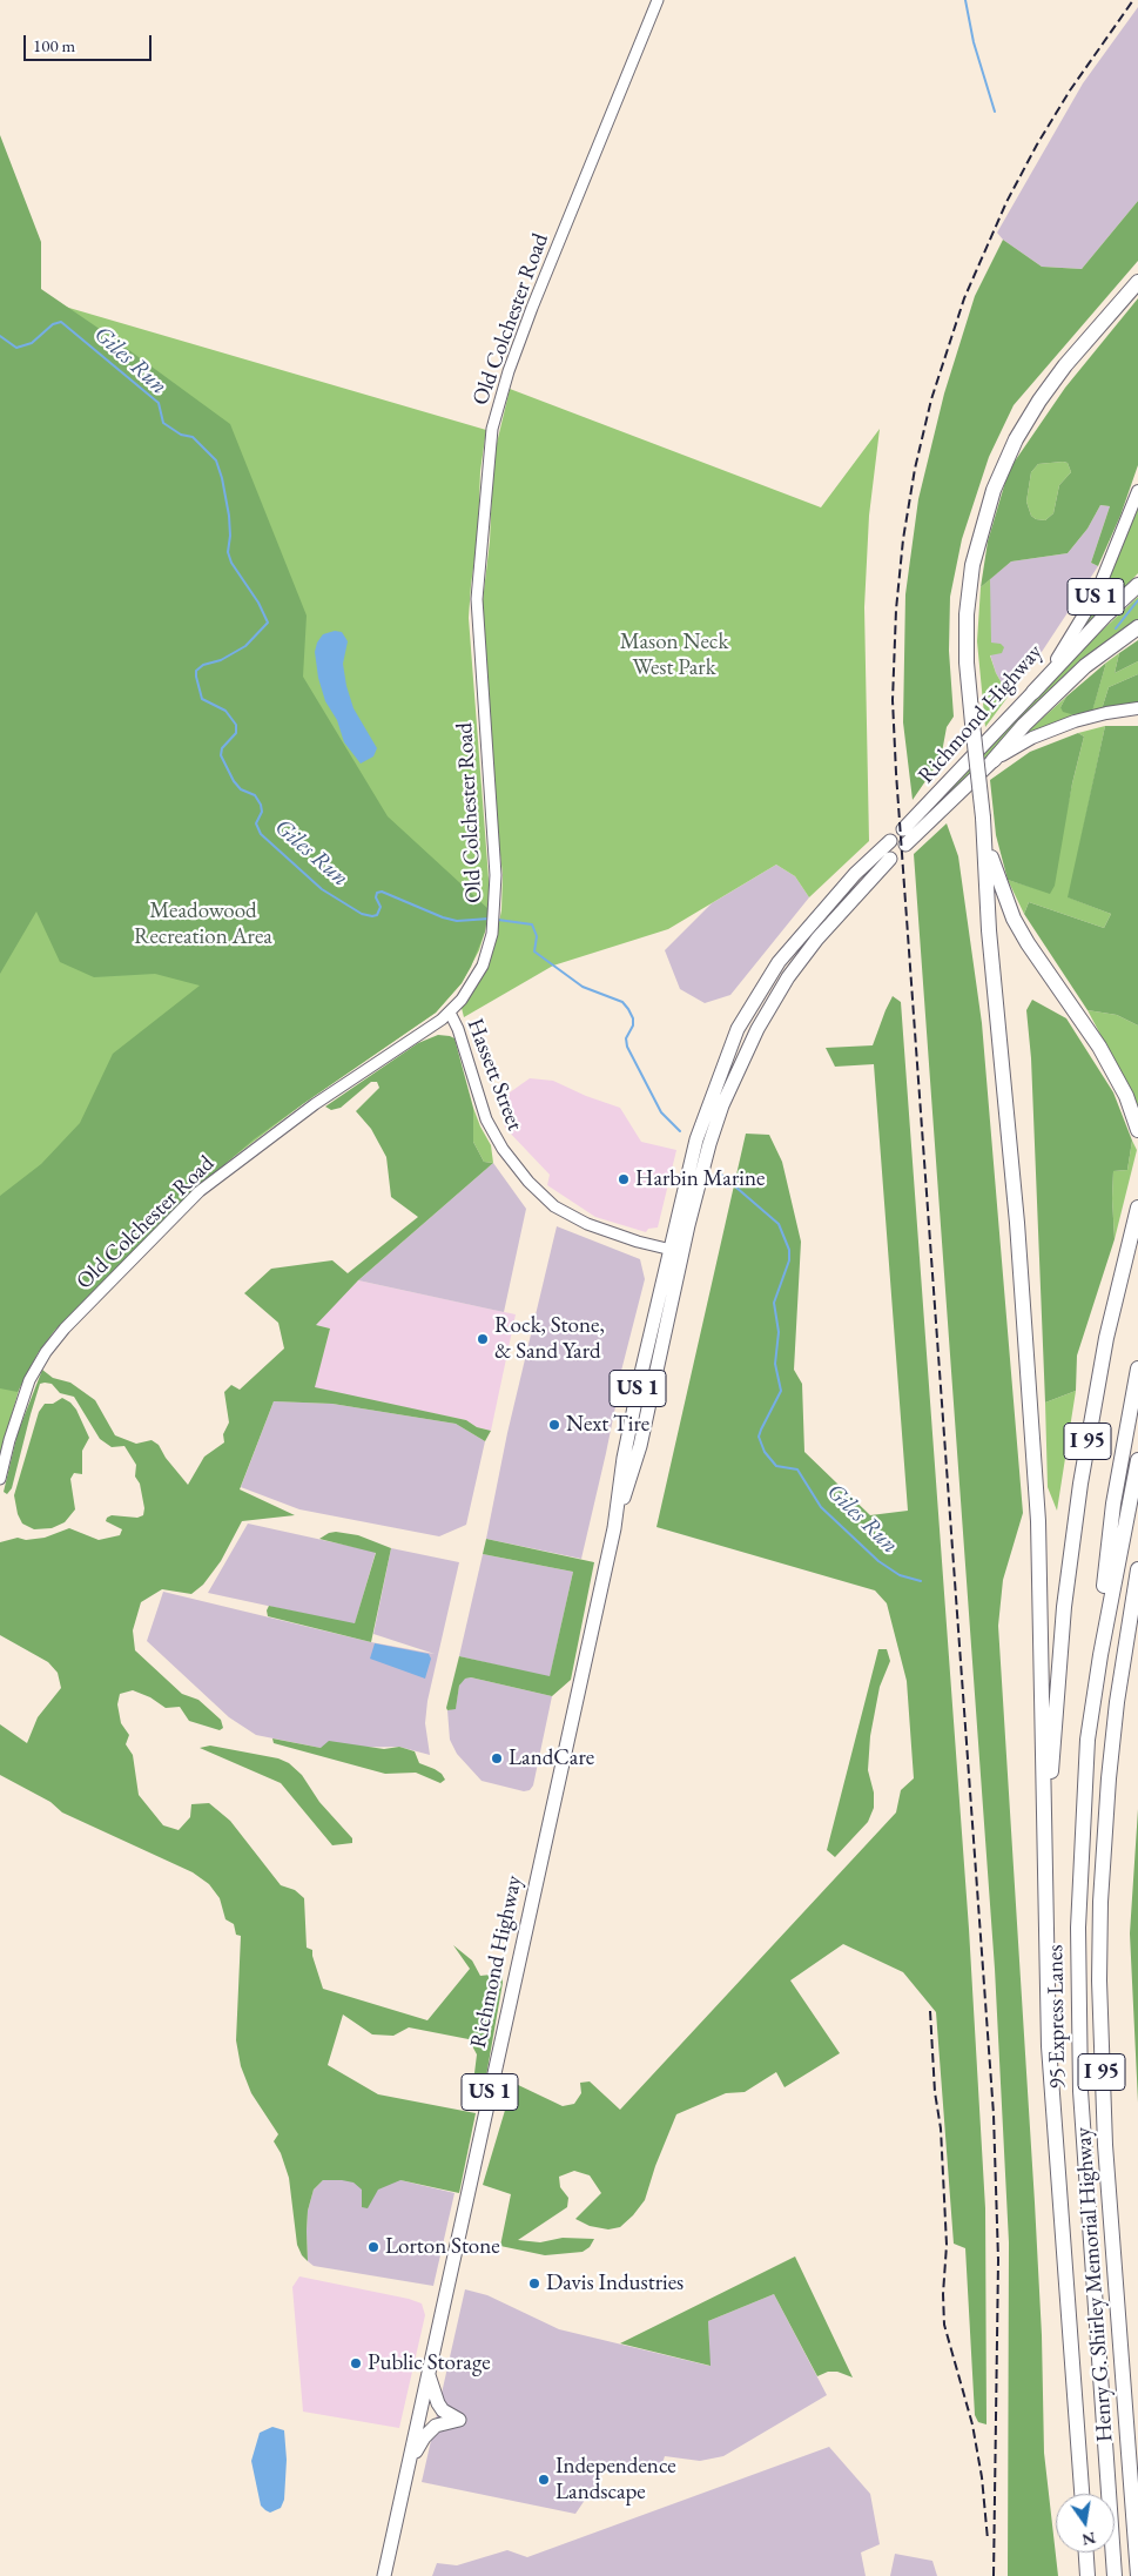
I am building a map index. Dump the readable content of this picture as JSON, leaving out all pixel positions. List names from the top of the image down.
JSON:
{
  "streets": {
    "highway": [
      "US 1",
      "Richmond Highway",
      "I 95",
      "95 Express Lanes",
      "Henry G. Shirley Memorial Highway"
    ],
    "street": ["Old Colchester Road", "Hassett Street"]
  },
  "crossings": [
    ["Old Colchester Road", "Hassett Street"],
    ["Richmond Highway", "Hassett Street"],
    ["I 95", "Henry G. Shirley Memorial Highway"]
  ],
  "water": ["Giles Run"],
  "parks": ["Mason Neck West Park", "Meadowood Recreation Area"],
  "places": [
    "Harbin Marine",
    "Rock, Stone, & Sand Yard",
    "Next Tire",
    "LandCare",
    "Lorton Stone",
    "Davis Industries",
    "Public Storage",
    "Independence Landscape"
  ],
  "scale_bar": "100 m",
  "north": "bottom"
}
